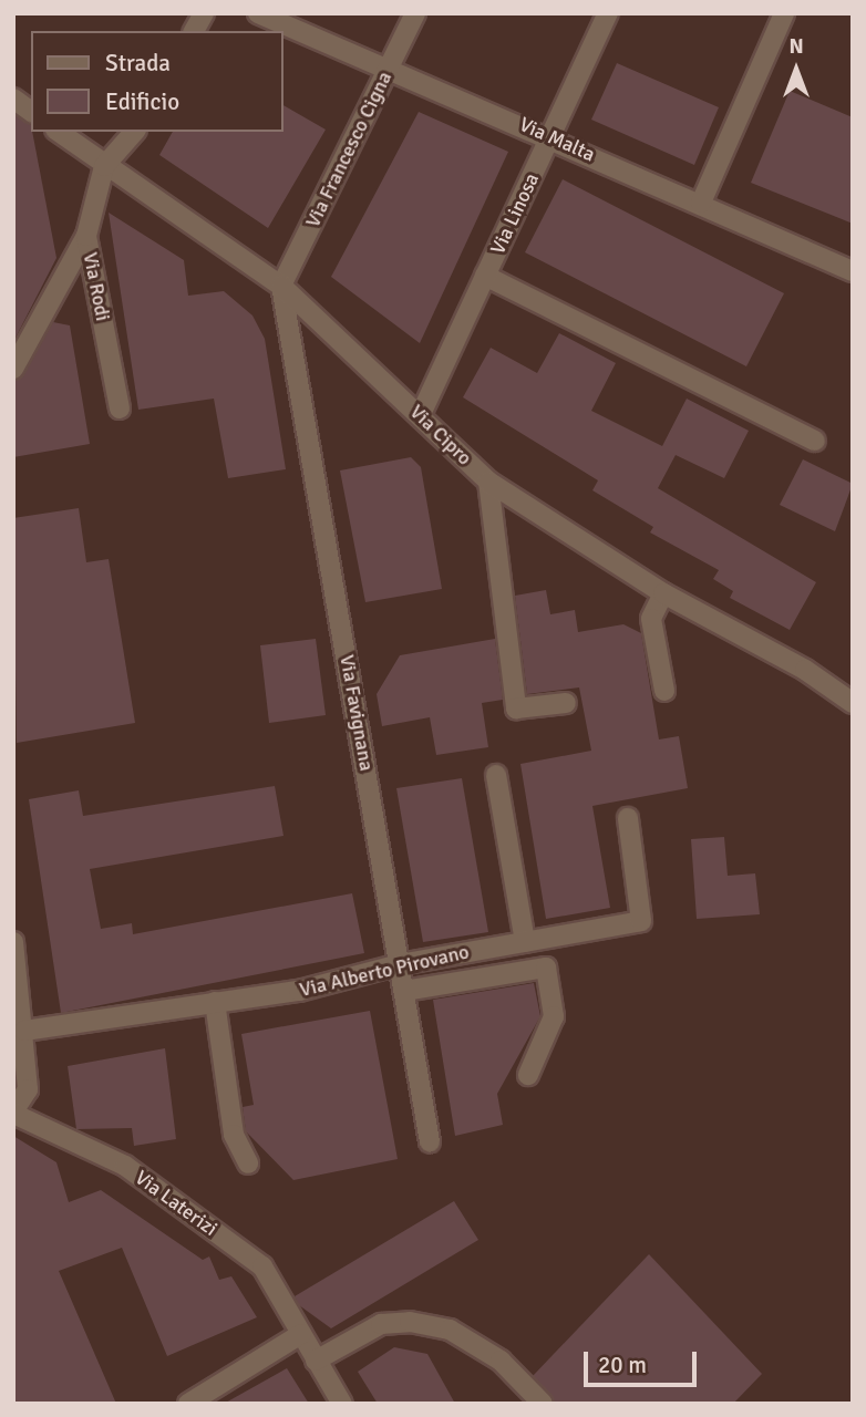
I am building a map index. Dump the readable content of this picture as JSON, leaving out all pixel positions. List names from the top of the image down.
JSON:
{
  "streets": {
    "street": [
      "Via Malta",
      "Via Francesco Cigna",
      "Via Linosa",
      "Via Rodi",
      "Via Cipro",
      "Via Favignana",
      "Via Alberto Pirovano",
      "Via Laterizi"
    ]
  },
  "crossings": [
    ["Via Malta", "Via Francesco Cigna"],
    ["Via Malta", "Via Linosa"],
    ["Via Francesco Cigna", "Via Cipro"],
    ["Via Francesco Cigna", "Via Favignana"],
    ["Via Linosa", "Via Cipro"],
    ["Via Rodi", "Via Cipro"],
    ["Via Cipro", "Via Favignana"],
    ["Via Favignana", "Via Alberto Pirovano"]
  ],
  "legend": ["Strada", "Edificio"],
  "scale_bar": "20 m",
  "north": "top"
}
